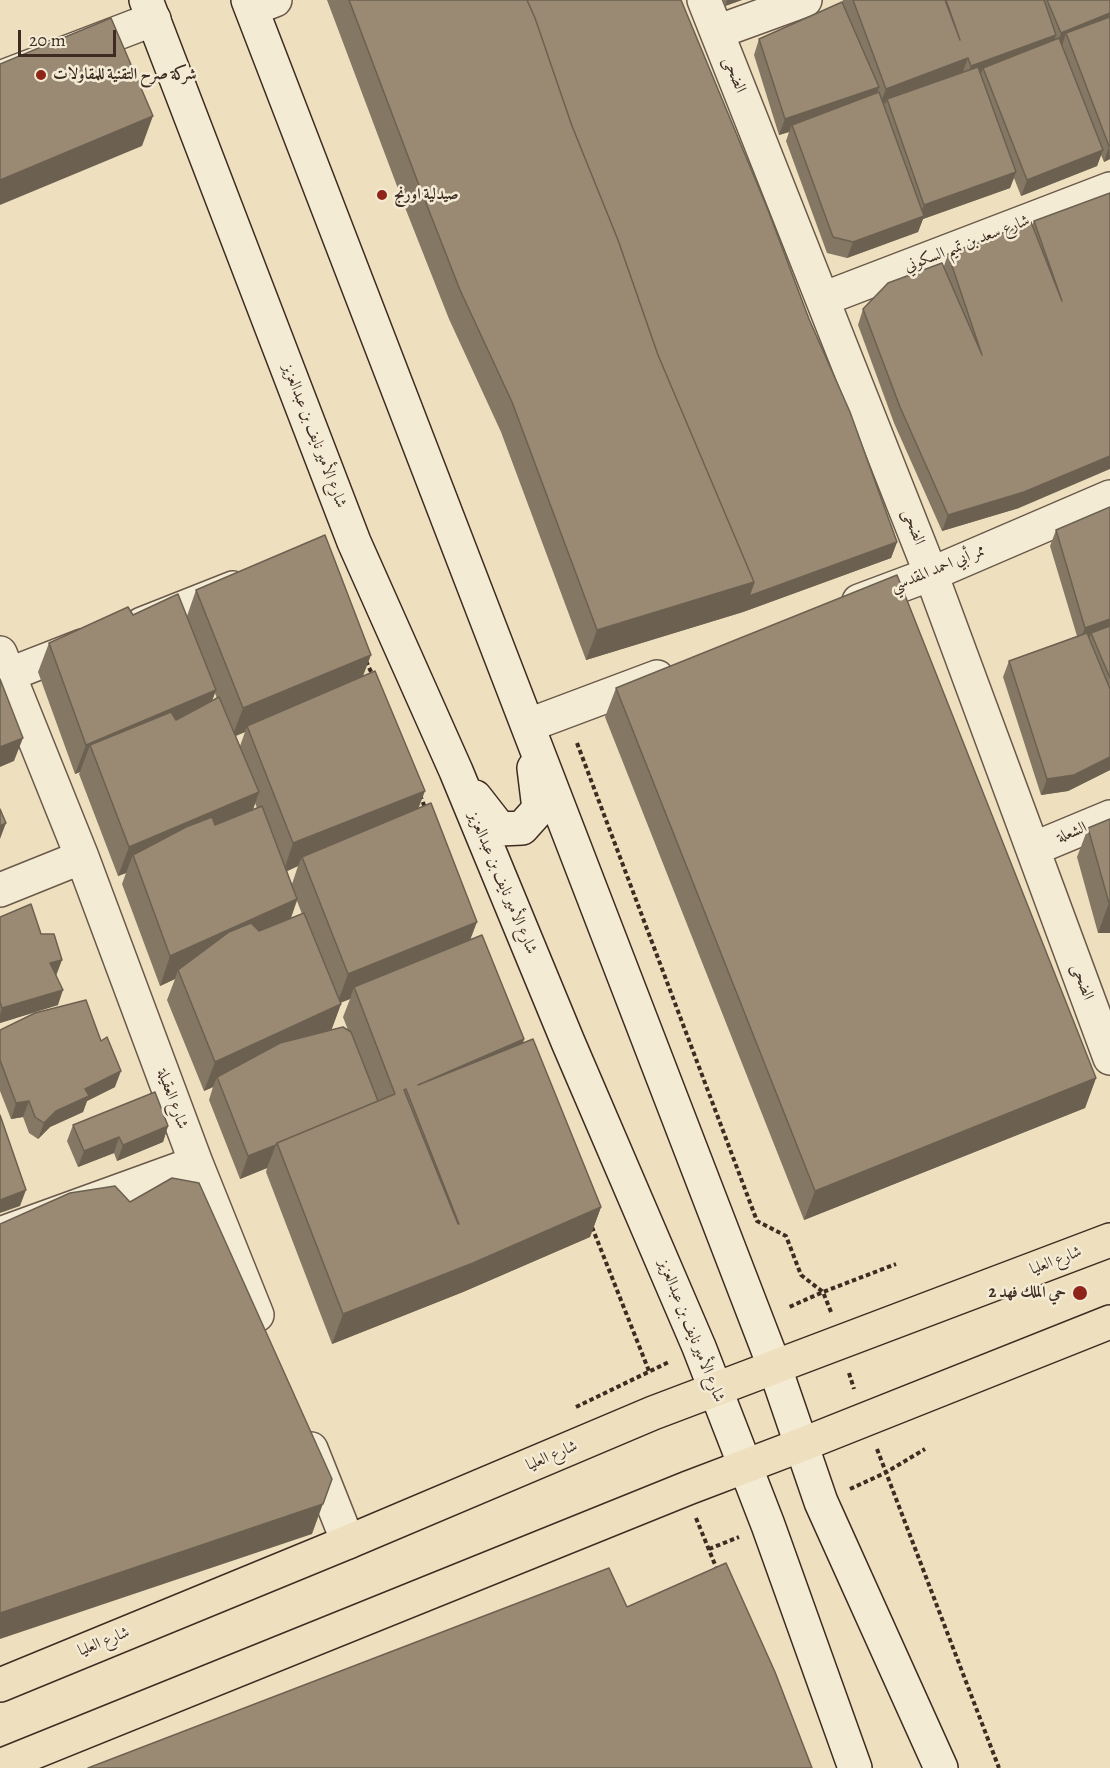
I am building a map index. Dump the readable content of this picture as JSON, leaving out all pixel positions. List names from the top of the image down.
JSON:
{
  "streets": {
    "main road": ["شارع العليا"],
    "street": [
      "الضحى",
      "شارع سعد بن تميم السكوني",
      "شارع الأمير نايف بن عبدالعزيز",
      "ممر أبي احمد المقدسي",
      "الشعلة",
      "شارع العقيلة"
    ]
  },
  "crossings": [
    ["الضحى", "شارع سعد بن تميم السكوني"],
    ["الضحى", "ممر أبي احمد المقدسي"],
    ["الضحى", "الشعلة"],
    ["شارع الأمير نايف بن عبدالعزيز", "شارع العليا"]
  ],
  "places": ["شركة صرح التقنية للمقاولات", "صيدلية اورنج", "حي الملك فهد 2"],
  "scale_bar": "20 m"
}
